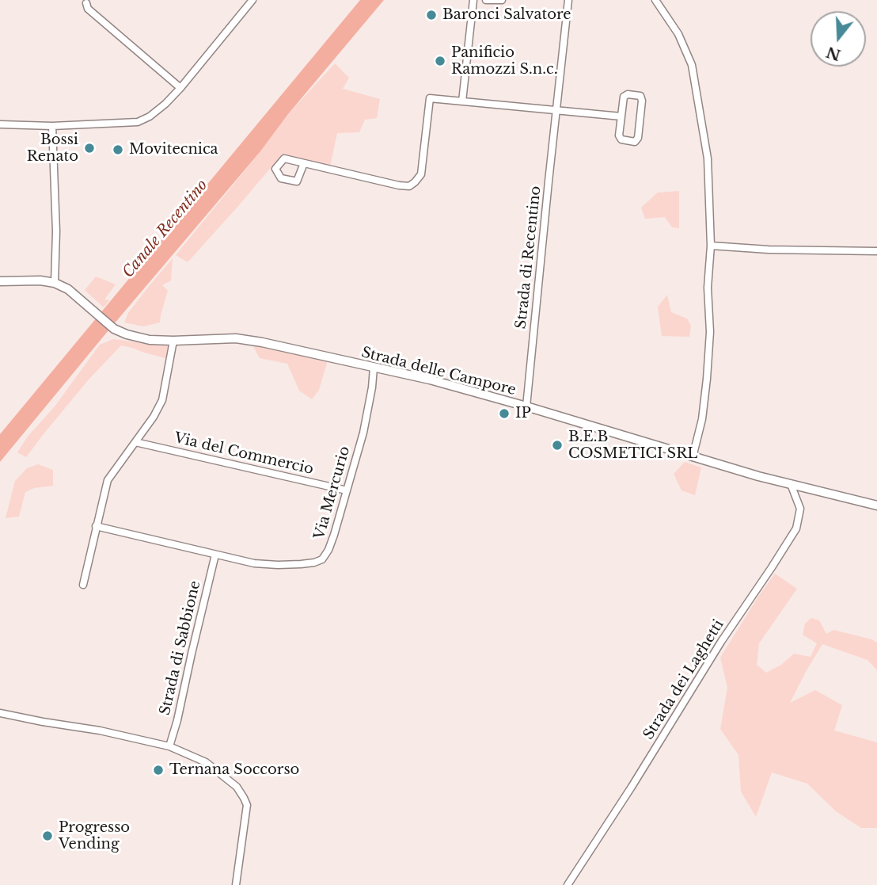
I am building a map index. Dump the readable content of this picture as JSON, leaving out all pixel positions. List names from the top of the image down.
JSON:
{
  "streets": {
    "street": [
      "Strada di Recentino",
      "Strada delle Campore",
      "Via del Commercio",
      "Via Mercurio",
      "Strada di Sabbione",
      "Strada dei Laghetti"
    ]
  },
  "crossings": [
    ["Strada di Recentino", "Strada delle Campore"],
    ["Strada delle Campore", "Via Mercurio"],
    ["Strada delle Campore", "Strada dei Laghetti"],
    ["Via del Commercio", "Via Mercurio"],
    ["Via Mercurio", "Strada di Sabbione"]
  ],
  "water": ["Canale Recentino"],
  "places": [
    "Baronci Salvatore",
    "Panificio Ramozzi S.n.c.",
    "Bossi Renato",
    "Movitecnica",
    "IP",
    "B.E.B COSMETICI SRL",
    "Ternana Soccorso",
    "Progresso Vending"
  ],
  "north": "bottom"
}
